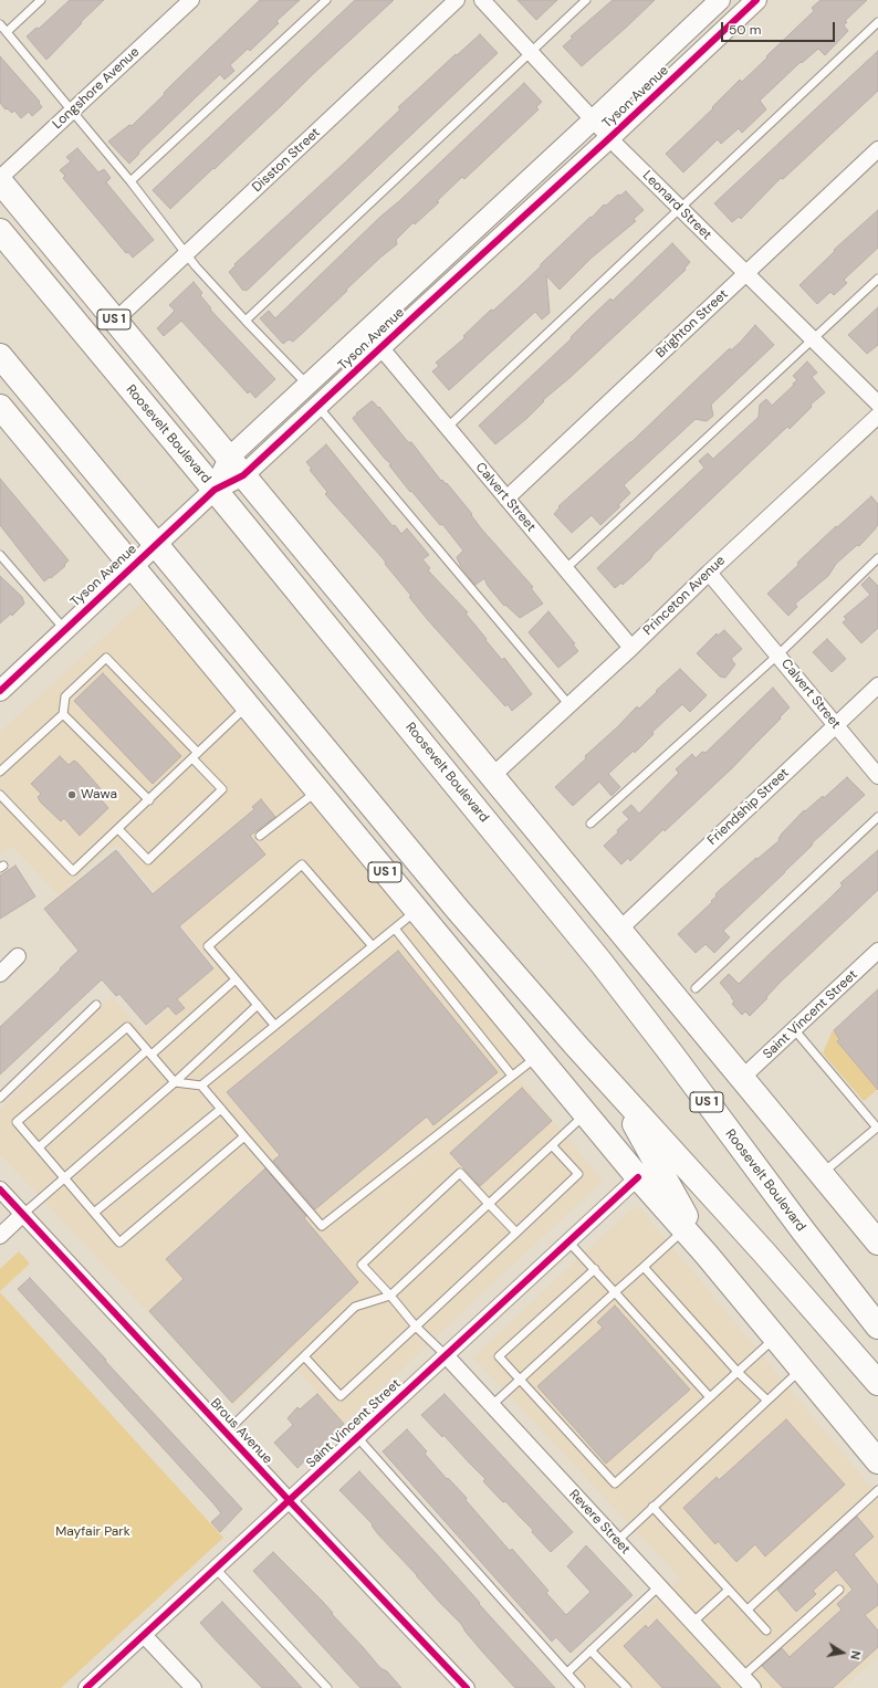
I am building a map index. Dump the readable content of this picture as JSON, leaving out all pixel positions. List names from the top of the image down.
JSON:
{
  "streets": {
    "highway": ["US 1", "Roosevelt Boulevard"],
    "street": [
      "Longshore Avenue",
      "Tyson Avenue",
      "Disston Street",
      "Leonard Street",
      "Brighton Street",
      "Calvert Street",
      "Princeton Avenue",
      "Friendship Street",
      "Saint Vincent Street",
      "Brous Avenue",
      "Revere Street"
    ]
  },
  "crossings": [
    ["Tyson Avenue", "Leonard Street"],
    ["Tyson Avenue", "US 1"],
    ["Tyson Avenue", "Roosevelt Boulevard"],
    ["Tyson Avenue", "Calvert Street"],
    ["Disston Street", "US 1"],
    ["Leonard Street", "Brighton Street"],
    ["US 1", "Princeton Avenue"],
    ["US 1", "Friendship Street"],
    ["US 1", "Saint Vincent Street"],
    ["Brighton Street", "Calvert Street"],
    ["Calvert Street", "Princeton Avenue"],
    ["Calvert Street", "Friendship Street"],
    ["Saint Vincent Street", "Brous Avenue"],
    ["Saint Vincent Street", "Revere Street"]
  ],
  "parks": ["Mayfair Park"],
  "places": ["Wawa"],
  "scale_bar": "50 m",
  "north": "right"
}
